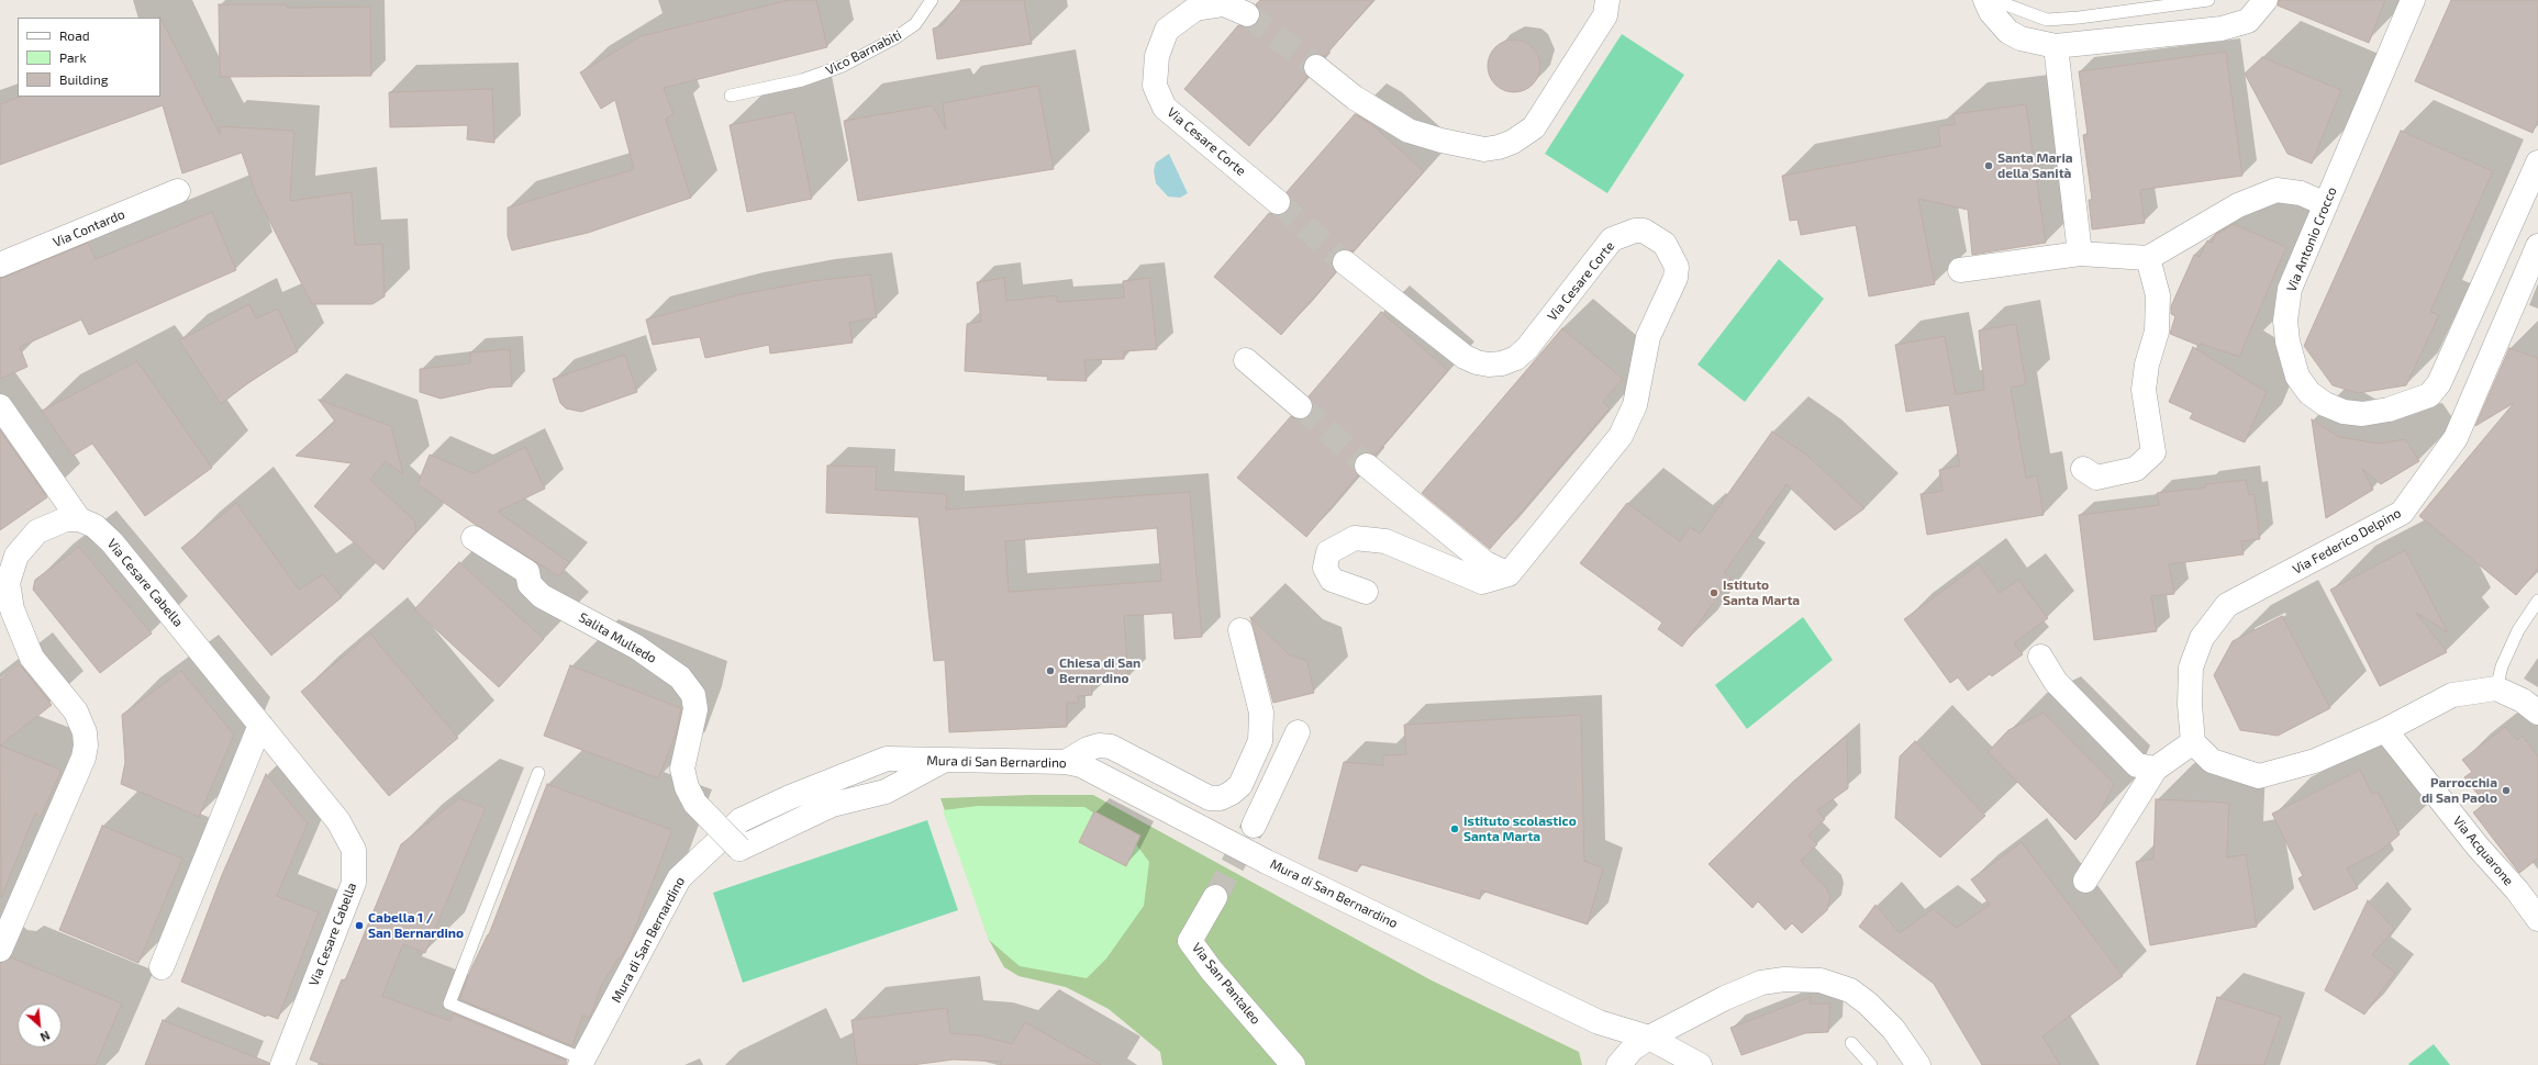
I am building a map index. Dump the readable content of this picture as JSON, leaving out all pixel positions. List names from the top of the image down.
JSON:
{
  "streets": {
    "street": [
      "Via Cesare Corte",
      "Via Contardo",
      "Via Antonio Crocco",
      "Via Federico Delpino",
      "Via Cesare Cabella",
      "Salita Multedo",
      "Mura di San Bernardino",
      "Via Acquarone",
      "Via San Pantaleo"
    ],
    "lane": ["Vico Barnabiti"]
  },
  "crossings": [
    ["Salita Multedo", "Mura di San Bernardino"]
  ],
  "places": [
    "Santa Maria della Sanità",
    "Istituto Santa Marta",
    "Chiesa di San Bernardino",
    "Parrocchia di San Paolo",
    "Istituto scolastico Santa Marta",
    "Cabella 1 / San Bernardino"
  ],
  "legend": ["Road", "Park", "Building"],
  "north": "bottom right"
}
